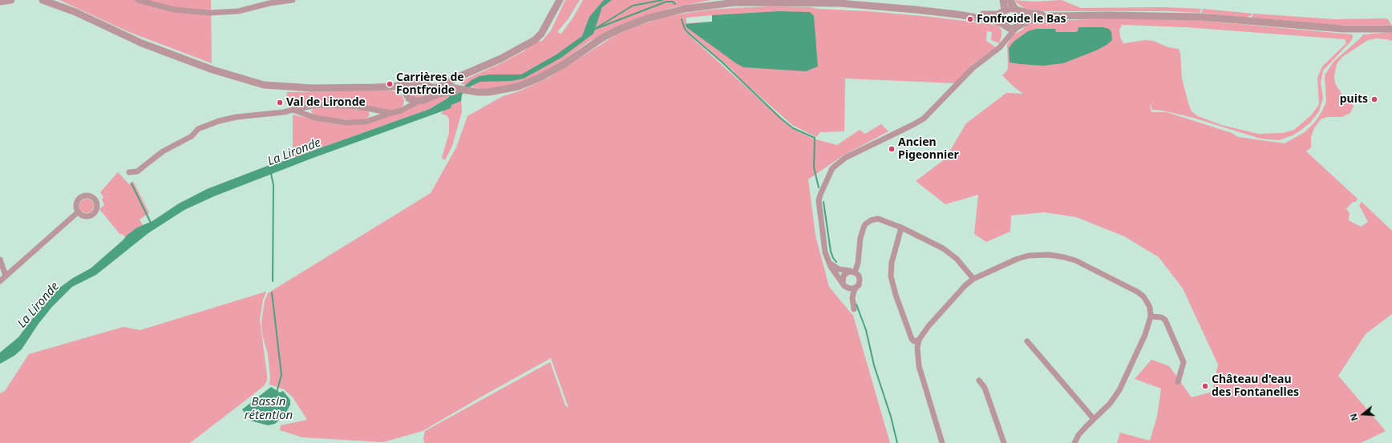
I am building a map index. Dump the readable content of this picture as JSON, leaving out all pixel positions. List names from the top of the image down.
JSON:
{
  "water": ["La Lironde", "Bassin rétention"],
  "places": [
    "Fonfroide le Bas",
    "Carrières de Fontfroide",
    "puits",
    "Val de Lironde",
    "Ancien Pigeonnier",
    "Château d'eau des Fontanelles"
  ],
  "north": "left"
}
